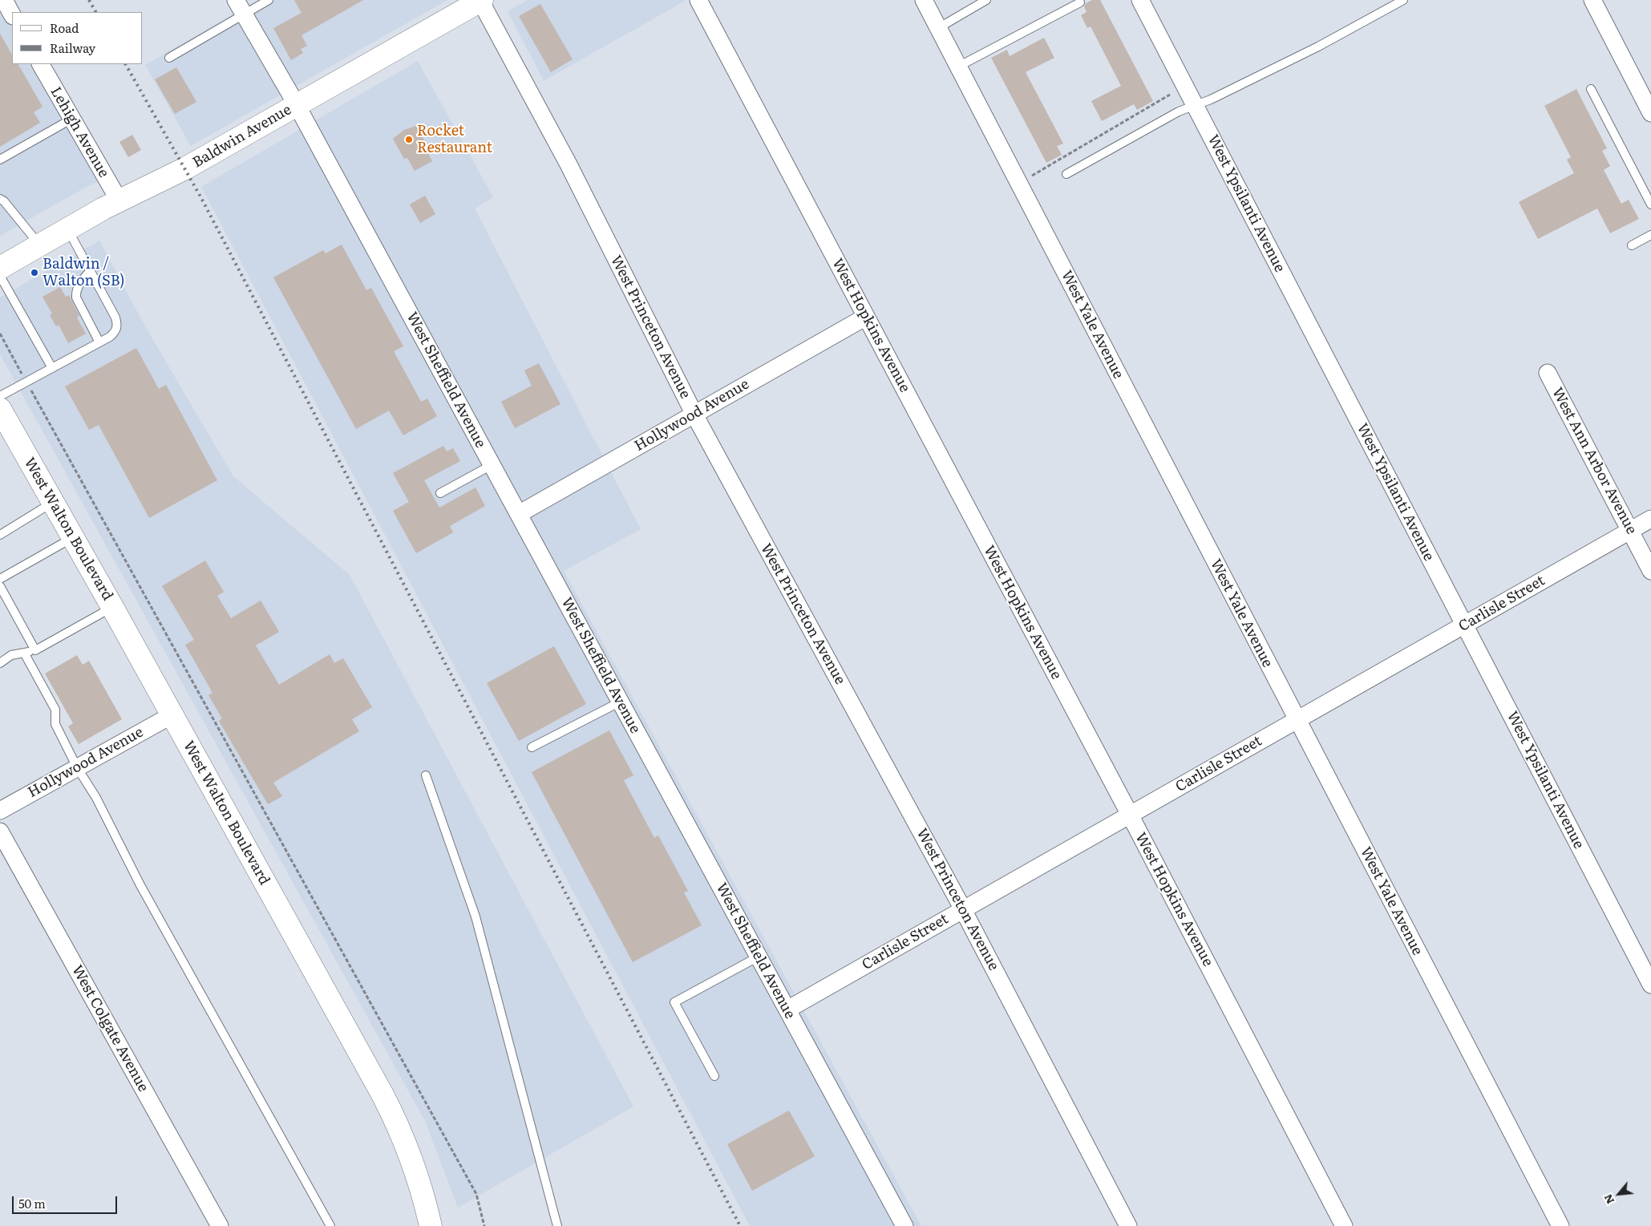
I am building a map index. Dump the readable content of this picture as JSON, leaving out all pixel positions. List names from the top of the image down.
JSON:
{
  "streets": {
    "main road": ["Baldwin Avenue", "West Walton Boulevard"],
    "street": [
      "Lehigh Avenue",
      "West Ypsilanti Avenue",
      "West Yale Avenue",
      "West Hopkins Avenue",
      "West Princeton Avenue",
      "West Sheffield Avenue",
      "Hollywood Avenue",
      "West Ann Arbor Avenue",
      "Carlisle Street",
      "West Colgate Avenue"
    ]
  },
  "crossings": [
    ["Lehigh Avenue", "Baldwin Avenue"],
    ["Baldwin Avenue", "West Princeton Avenue"],
    ["Baldwin Avenue", "West Sheffield Avenue"],
    ["West Ypsilanti Avenue", "Carlisle Street"],
    ["West Yale Avenue", "Carlisle Street"],
    ["West Hopkins Avenue", "Hollywood Avenue"],
    ["West Hopkins Avenue", "Carlisle Street"],
    ["West Princeton Avenue", "Hollywood Avenue"],
    ["West Princeton Avenue", "Carlisle Street"],
    ["West Sheffield Avenue", "Hollywood Avenue"],
    ["West Sheffield Avenue", "Carlisle Street"],
    ["Hollywood Avenue", "West Walton Boulevard"],
    ["West Ann Arbor Avenue", "Carlisle Street"]
  ],
  "places": ["Rocket Restaurant", "Baldwin / Walton (SB)"],
  "legend": ["Road", "Railway"],
  "scale_bar": "50 m",
  "north": "bottom left"
}
